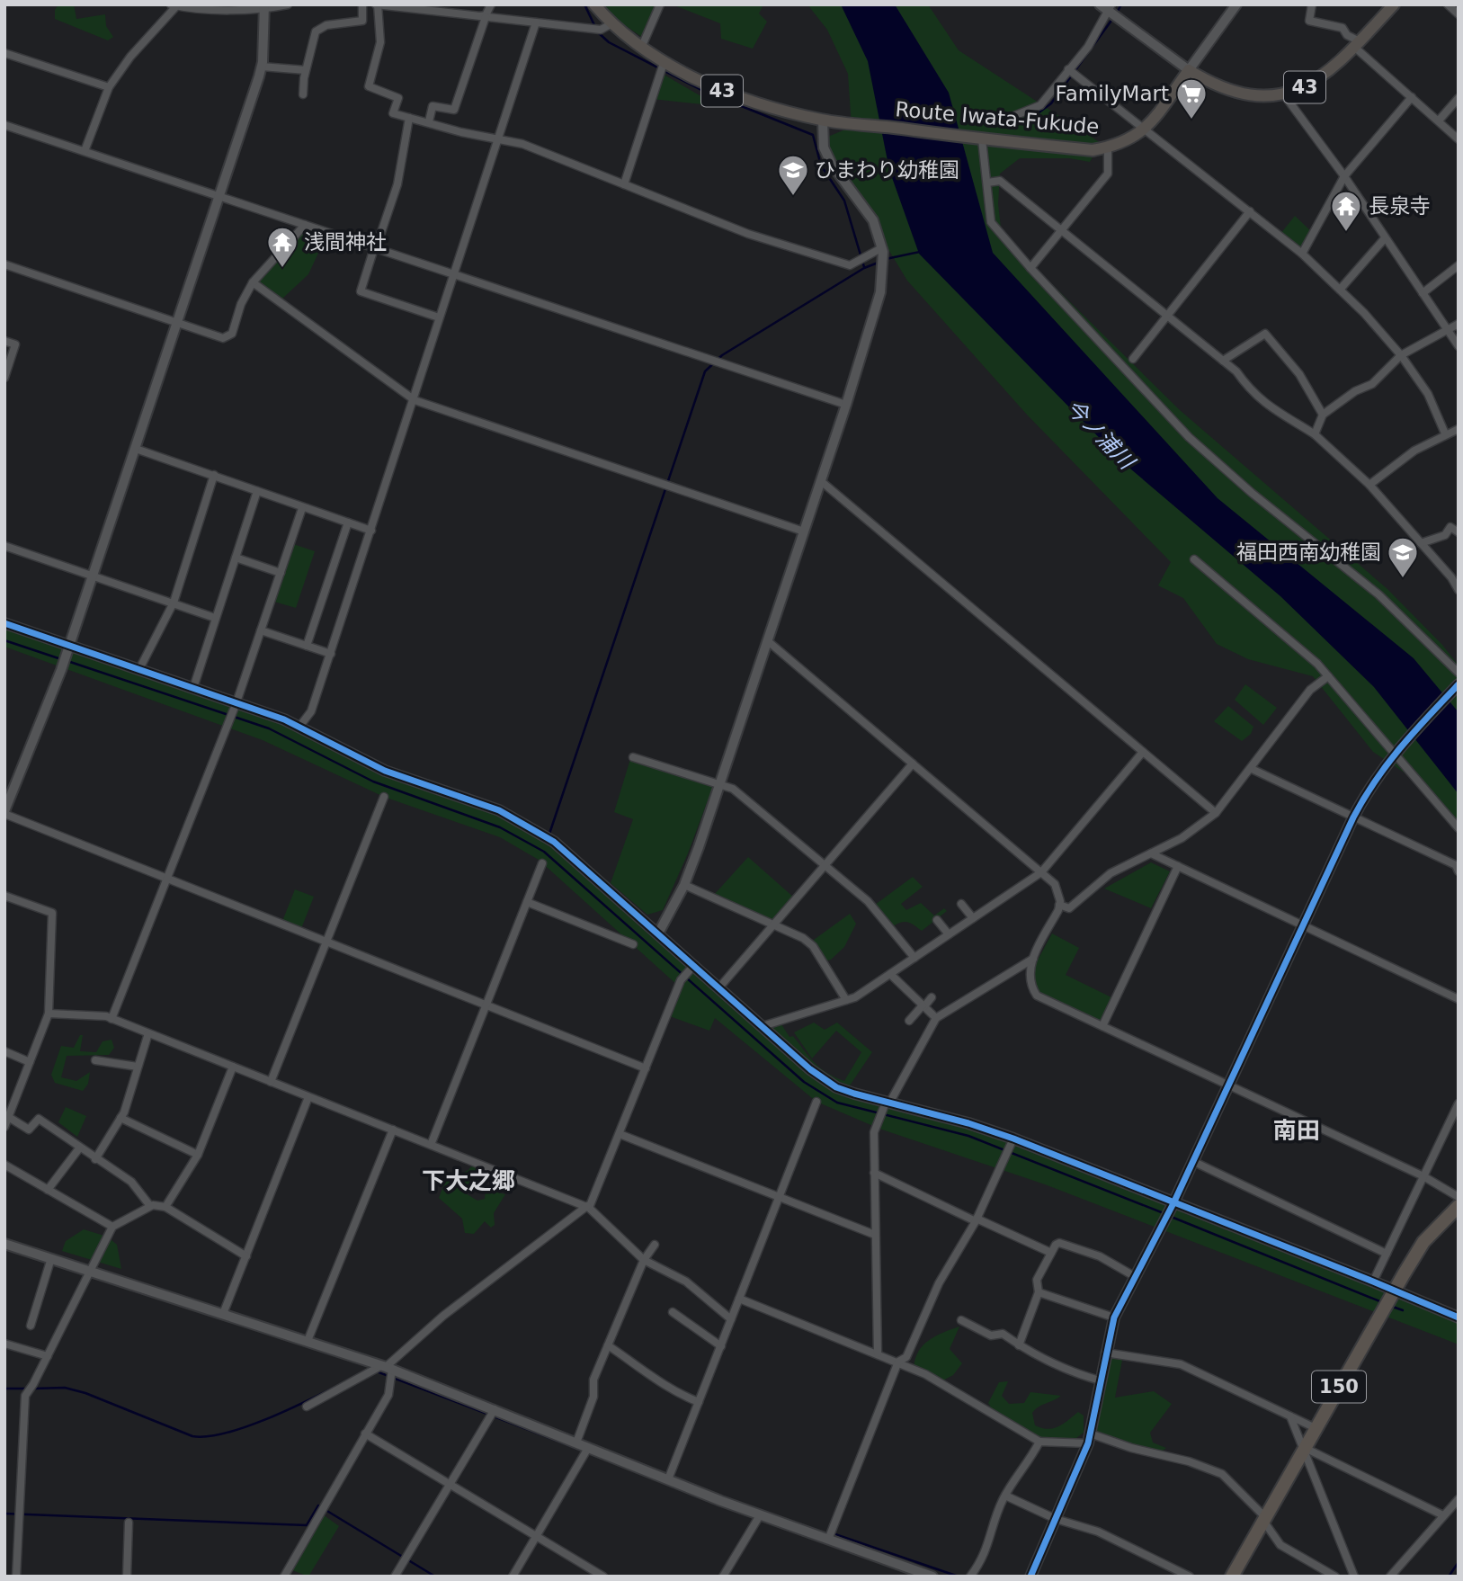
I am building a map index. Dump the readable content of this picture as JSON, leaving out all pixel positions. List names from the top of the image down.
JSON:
{
  "streets": {
    "highway": ["150"],
    "main road": ["43", "Route Iwata-Fukude"]
  },
  "crossings": [
    ["43", "Route Iwata-Fukude"]
  ],
  "districts": ["南田", "下大之郷"],
  "water": ["今ノ浦川"],
  "places": {
    "supermarket": ["FamilyMart"],
    "school or university": ["ひまわり幼稚園", "福田西南幼稚園"],
    "temple": ["長泉寺", "浅間神社"]
  }
}
